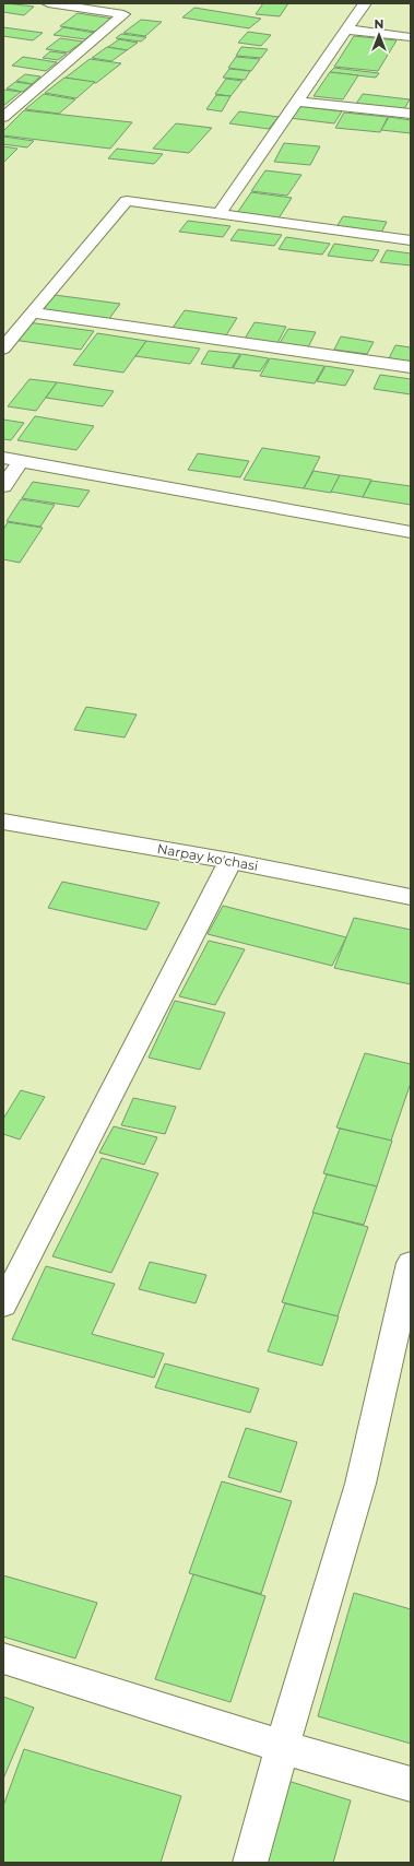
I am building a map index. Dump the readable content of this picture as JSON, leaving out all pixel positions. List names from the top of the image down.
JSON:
{
  "streets": {
    "street": ["Narpay ko'chasi"]
  },
  "north": "top"
}
